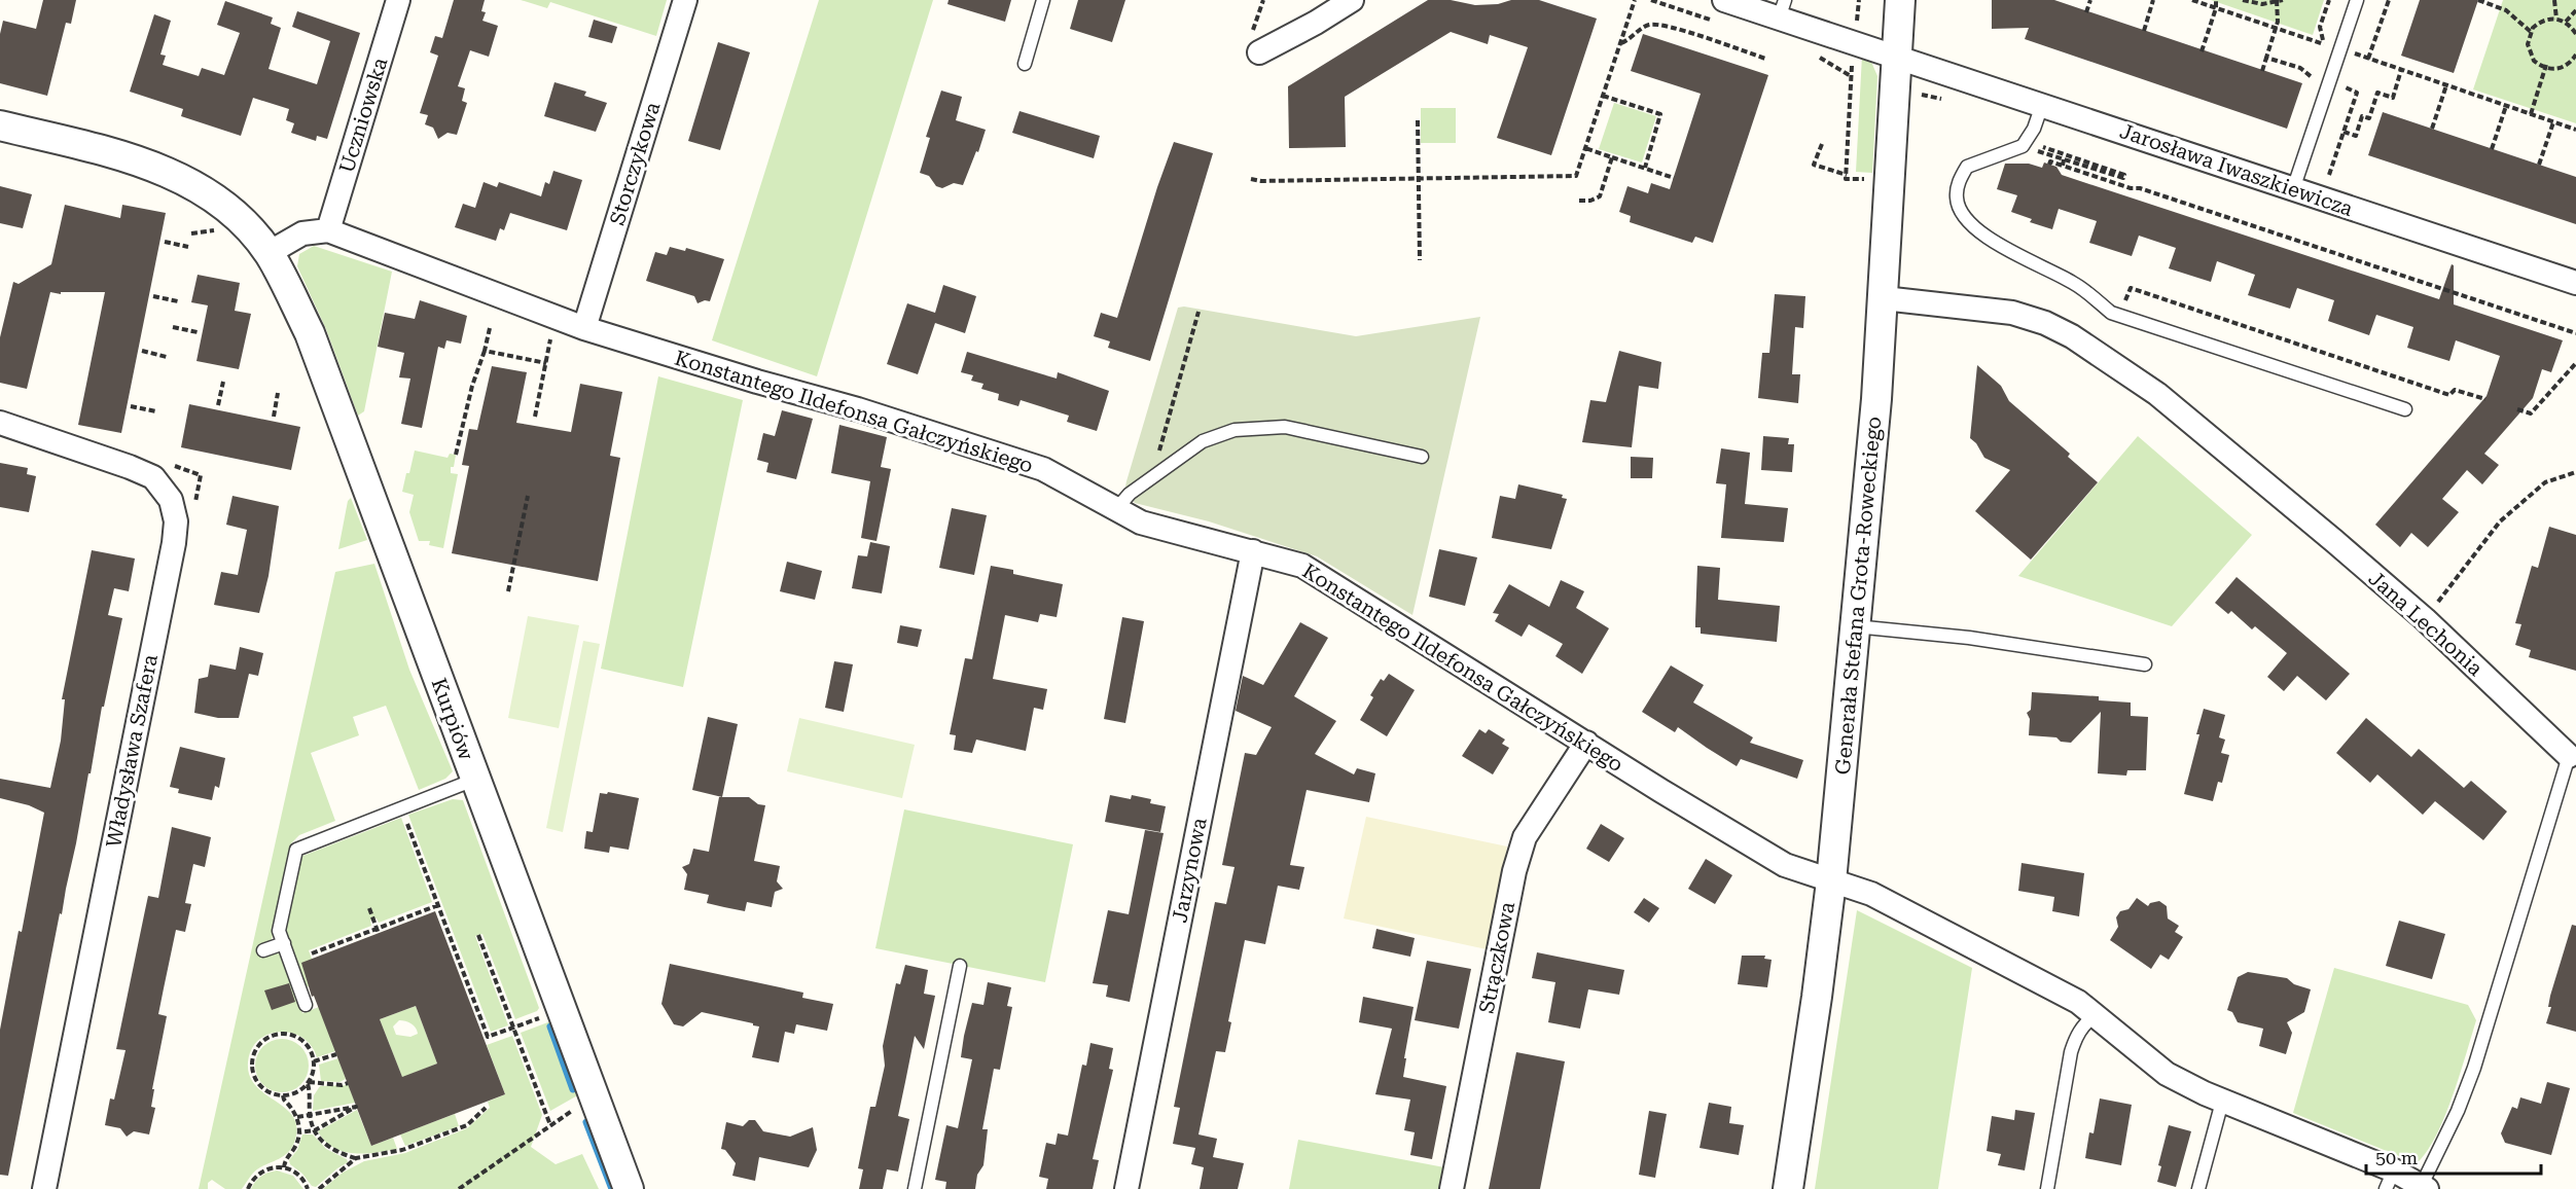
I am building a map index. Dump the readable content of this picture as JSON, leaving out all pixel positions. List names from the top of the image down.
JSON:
{
  "streets": {
    "street": [
      "Uczniowska",
      "Storczykowa",
      "Jarosława Iwaszkiewicza",
      "Konstantego Ildefonsa Gałczyńskiego",
      "Generała Stefana Grota-Roweckiego",
      "Jana Lechonia",
      "Kurpiów",
      "Władysława Szafera",
      "Jarzynowa",
      "Strączkowa"
    ]
  },
  "crossings": [
    ["Uczniowska", "Konstantego Ildefonsa Gałczyńskiego"],
    ["Storczykowa", "Konstantego Ildefonsa Gałczyńskiego"],
    ["Jarosława Iwaszkiewicza", "Generała Stefana Grota-Roweckiego"],
    ["Konstantego Ildefonsa Gałczyńskiego", "Generała Stefana Grota-Roweckiego"],
    ["Konstantego Ildefonsa Gałczyńskiego", "Jana Lechonia"],
    ["Konstantego Ildefonsa Gałczyńskiego", "Jarzynowa"],
    ["Konstantego Ildefonsa Gałczyńskiego", "Strączkowa"],
    ["Generała Stefana Grota-Roweckiego", "Jana Lechonia"]
  ],
  "scale_bar": "50 m"
}
